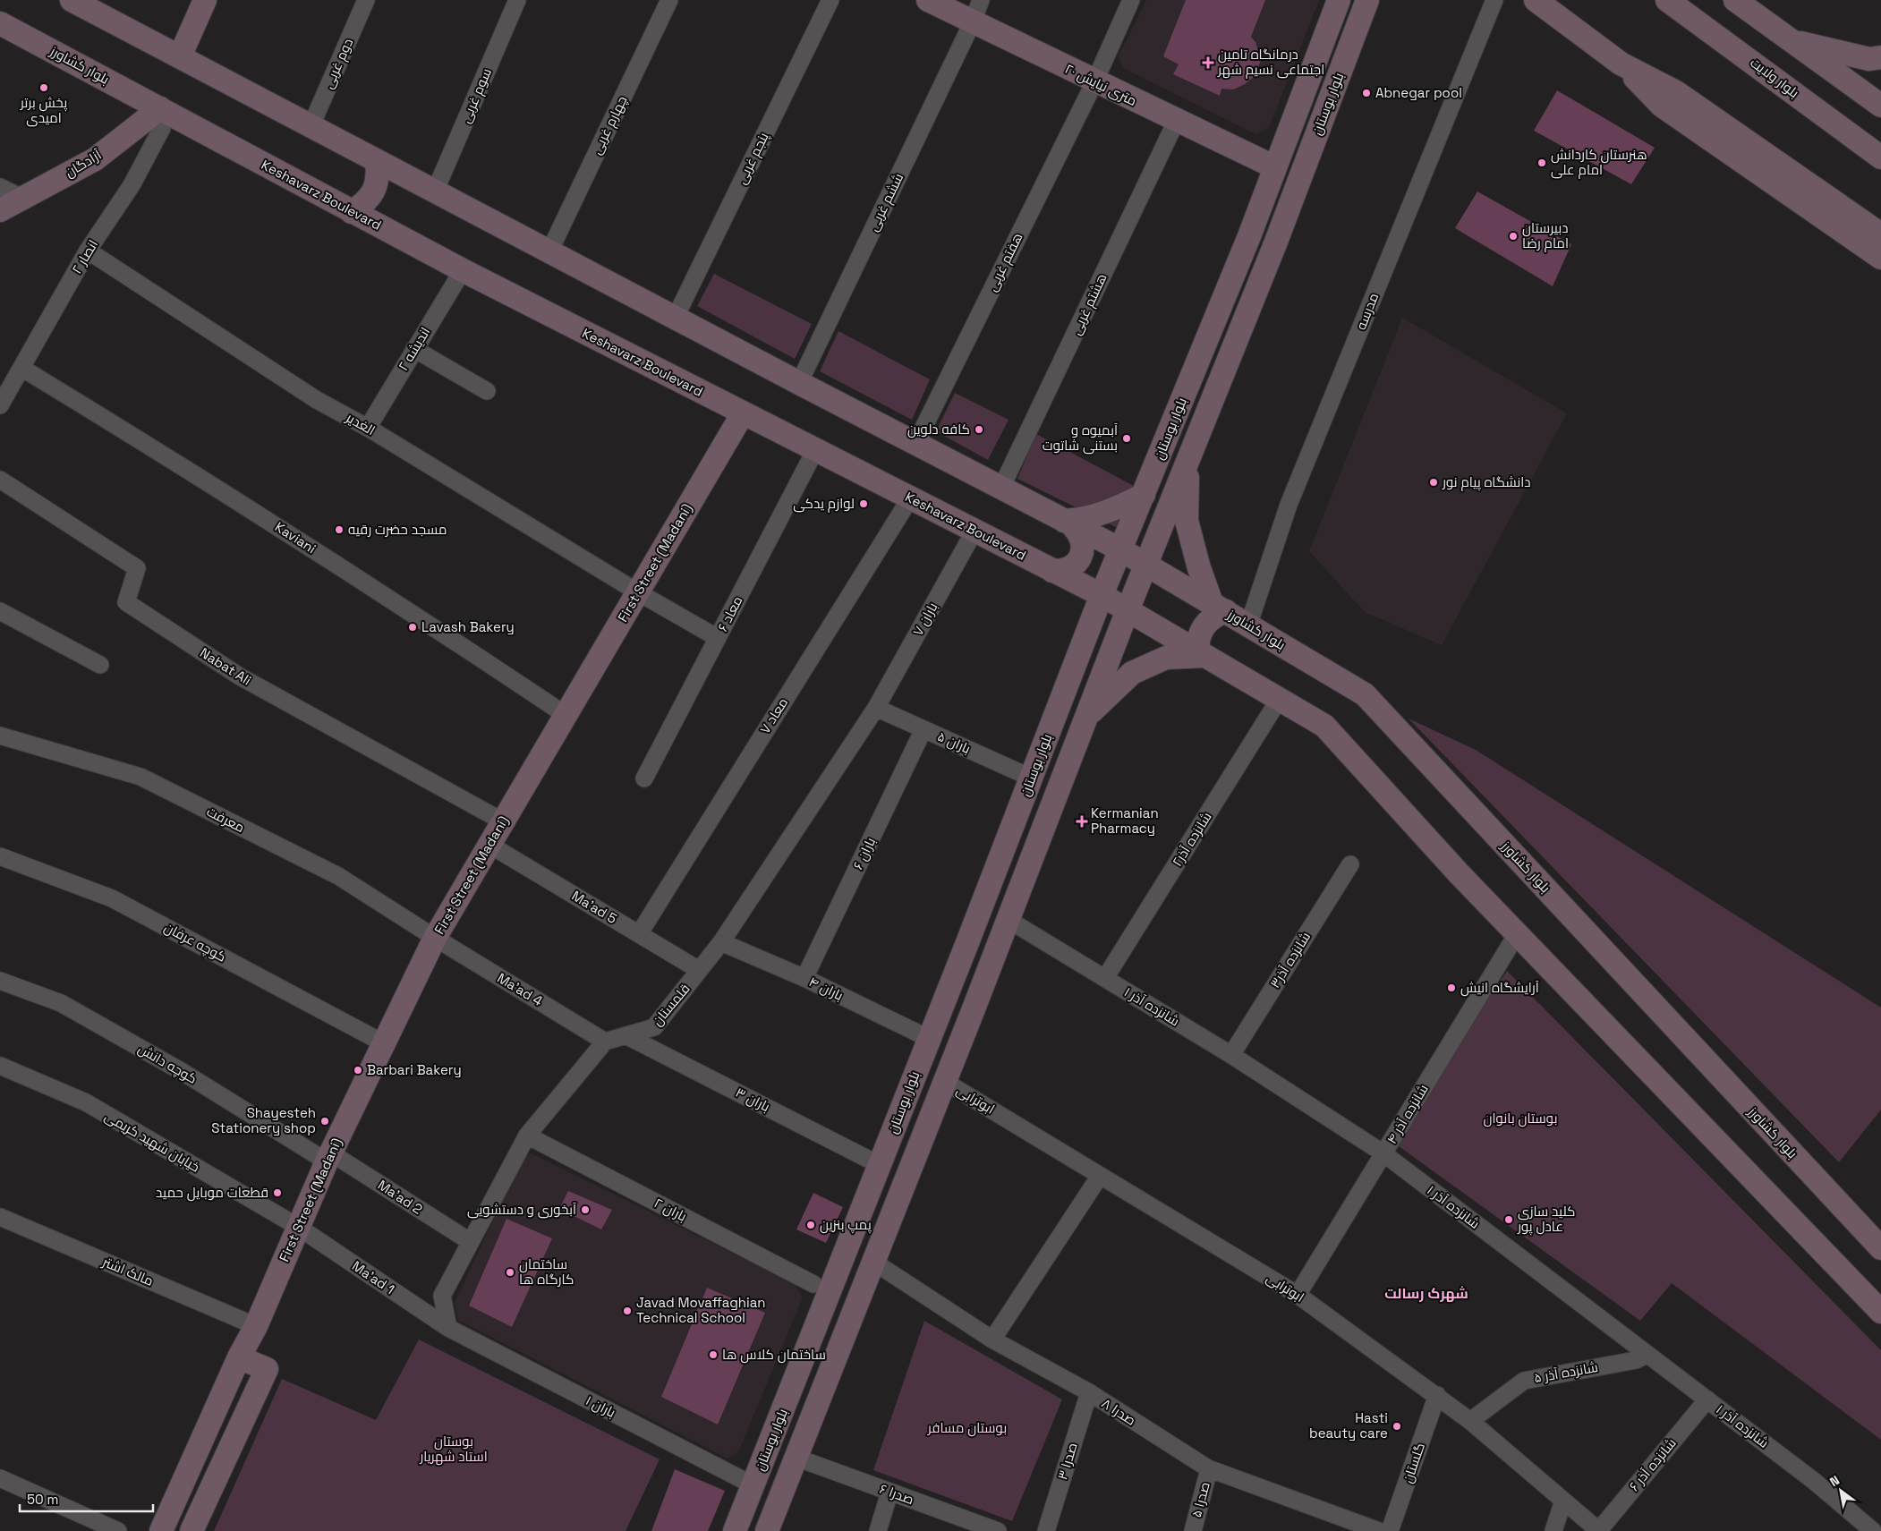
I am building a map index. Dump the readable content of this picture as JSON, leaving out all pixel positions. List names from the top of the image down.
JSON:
{
  "streets": {
    "street": [
      "دوم غربی",
      "بلوار کشاورز",
      "بلوار ولایت",
      "۲۰ متری نیایش",
      "سوم غربی",
      "بلوار بوستان",
      "چهارم غربی",
      "پنجم غربی",
      "آزادگان",
      "Keshavarz Boulevard",
      "ششم غربی",
      "انصار ۲",
      "هفتم غربی",
      "هشتم غربی",
      "مدرسه",
      "اندیشه ۲",
      "الغدیر",
      "Kaviani",
      "First Street (Madani)",
      "معاد ۶",
      "باران ۷",
      "Nabat Ali",
      "معاد ۷",
      "باران ۵",
      "معرفت",
      "شانزده آذر۲",
      "باران ۶",
      "Ma'ad 5",
      "کوچه عرفان",
      "شانزده آذر۳",
      "باران ۴",
      "Ma'ad 4",
      "قلمستان",
      "شانزده آذر ۱",
      "کوچه دانش",
      "باران ۳",
      "ابوترابی",
      "شانزده آذر ۴",
      "خیابان شهید کریمی",
      "Ma'ad 2",
      "باران ۲",
      "مالک اشتر",
      "Ma'ad 1",
      "شانزده آذر ۵",
      "باران ۱",
      "صدرا ۸",
      "صدرا ۳",
      "گلستان",
      "شانزده آذر ۶",
      "صدرا ۶",
      "صدرا ۵"
    ]
  },
  "crossings": [
    ["بلوار کشاورز", "بلوار بوستان"],
    ["بلوار کشاورز", "آزادگان"],
    ["بلوار کشاورز", "Keshavarz Boulevard"],
    ["بلوار کشاورز", "انصار ۲"],
    ["بلوار کشاورز", "مدرسه"],
    ["۲۰ متری نیایش", "بلوار بوستان"],
    ["۲۰ متری نیایش", "ششم غربی"],
    ["۲۰ متری نیایش", "هفتم غربی"],
    ["۲۰ متری نیایش", "هشتم غربی"],
    ["بلوار بوستان", "Keshavarz Boulevard"],
    ["بلوار بوستان", "باران ۵"],
    ["بلوار بوستان", "باران ۴"],
    ["بلوار بوستان", "شانزده آذر ۱"],
    ["بلوار بوستان", "باران ۳"],
    ["بلوار بوستان", "ابوترابی"],
    ["بلوار بوستان", "باران ۱"],
    ["بلوار بوستان", "صدرا ۸"],
    ["بلوار بوستان", "صدرا ۶"],
    ["آزادگان", "Keshavarz Boulevard"],
    ["آزادگان", "انصار ۲"],
    ["Keshavarz Boulevard", "انصار ۲"],
    ["Keshavarz Boulevard", "اندیشه ۲"],
    ["Keshavarz Boulevard", "First Street (Madani)"],
    ["Keshavarz Boulevard", "معاد ۶"],
    ["Keshavarz Boulevard", "باران ۷"],
    ["Keshavarz Boulevard", "معاد ۷"],
    ["انصار ۲", "الغدیر"],
    ["انصار ۲", "Kaviani"],
    ["اندیشه ۲", "الغدیر"],
    ["الغدیر", "First Street (Madani)"],
    ["الغدیر", "معاد ۶"],
    ["Kaviani", "First Street (Madani)"],
    ["First Street (Madani)", "Nabat Ali"],
    ["First Street (Madani)", "معرفت"],
    ["First Street (Madani)", "Ma'ad 5"],
    ["First Street (Madani)", "کوچه عرفان"],
    ["First Street (Madani)", "Ma'ad 4"],
    ["First Street (Madani)", "کوچه دانش"],
    ["First Street (Madani)", "خیابان شهید کریمی"],
    ["First Street (Madani)", "Ma'ad 2"],
    ["First Street (Madani)", "مالک اشتر"],
    ["First Street (Madani)", "Ma'ad 1"],
    ["باران ۷", "باران ۵"],
    ["باران ۷", "قلمستان"],
    ["معاد ۷", "Ma'ad 5"],
    ["باران ۵", "باران ۶"],
    ["باران ۵", "قلمستان"],
    ["معرفت", "Ma'ad 4"],
    ["شانزده آذر۲", "شانزده آذر ۱"],
    ["باران ۶", "باران ۴"],
    ["Ma'ad 5", "قلمستان"],
    ["شانزده آذر۳", "شانزده آذر ۱"],
    ["باران ۴", "قلمستان"],
    ["Ma'ad 4", "قلمستان"],
    ["قلمستان", "باران ۳"],
    ["شانزده آذر ۱", "شانزده آذر ۴"],
    ["شانزده آذر ۱", "شانزده آذر ۵"],
    ["شانزده آذر ۱", "شانزده آذر ۶"],
    ["کوچه دانش", "Ma'ad 2"],
    ["ابوترابی", "شانزده آذر ۴"],
    ["ابوترابی", "شانزده آذر ۵"],
    ["ابوترابی", "گلستان"],
    ["ابوترابی", "شانزده آذر ۶"],
    ["خیابان شهید کریمی", "Ma'ad 1"],
    ["Ma'ad 1", "باران ۱"],
    ["صدرا ۸", "صدرا ۳"],
    ["صدرا ۸", "صدرا ۵"]
  ],
  "districts": ["شهرک رسالت"],
  "parks": ["بوستان بانوان", "بوستان مسافر", "بوستان استاد شهریار"],
  "places": {
    "health": ["درمانگاه تامین اجتماعی نسیم شهر", "Kermanian Pharmacy"],
    "other": [
      "پخش برتر امیدی",
      "Abnegar pool",
      "هنرستان کاردانش امام علی",
      "دبیرستان امام رضا",
      "کافه دلوین",
      "آبمیوه و بستنی شاتوت",
      "دانشگاه پیام نور",
      "لوازم یدکی",
      "مسجد حضرت رقیه",
      "Lavash Bakery",
      "آرایشگاه انیش",
      "Barbari Bakery",
      "Shayesteh Stationery shop",
      "قطعات موبایل حمید",
      "آبخوری و دستشویی",
      "کلید سازی عادل پور",
      "پمپ بنزین",
      "ساختمان کارگاه ها",
      "Javad Movaffaghian Technical School",
      "ساختمان کلاس ها",
      "Hasti beauty care"
    ]
  },
  "scale_bar": "50 m",
  "north": "top left"
}
